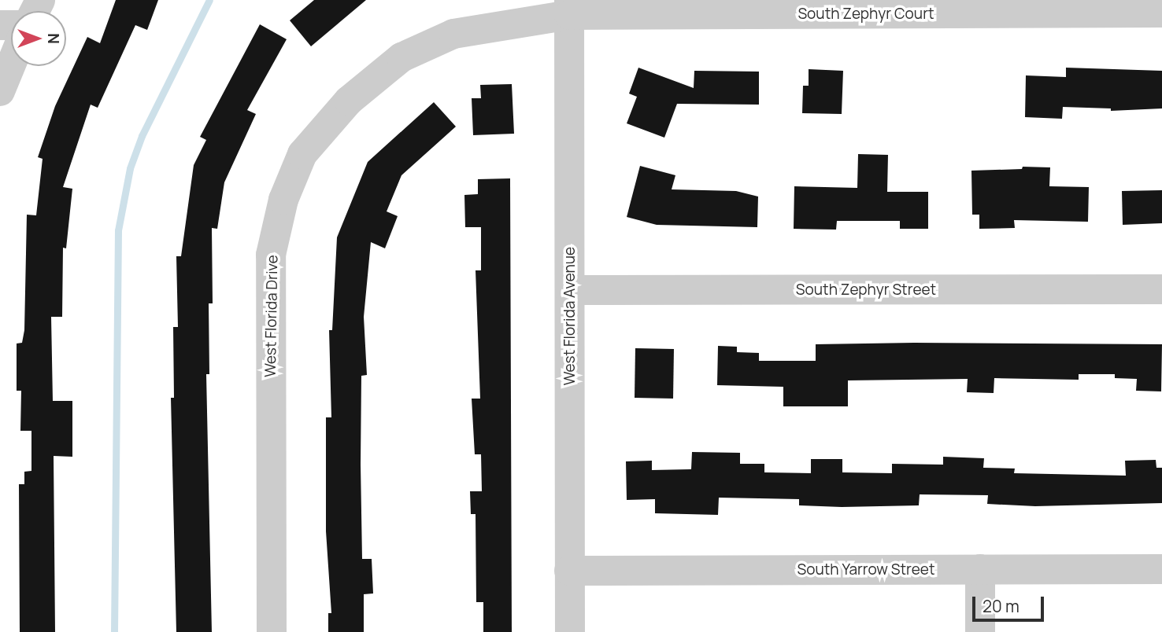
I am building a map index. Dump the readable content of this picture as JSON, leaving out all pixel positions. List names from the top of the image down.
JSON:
{
  "streets": {
    "street": [
      "South Zephyr Court",
      "South Zephyr Street",
      "West Florida Drive",
      "West Florida Avenue",
      "South Yarrow Street"
    ]
  },
  "crossings": [
    ["South Zephyr Court", "West Florida Drive"],
    ["South Zephyr Court", "West Florida Avenue"],
    ["South Zephyr Street", "West Florida Avenue"],
    ["West Florida Drive", "West Florida Avenue"],
    ["West Florida Avenue", "South Yarrow Street"]
  ],
  "scale_bar": "20 m",
  "north": "right"
}
